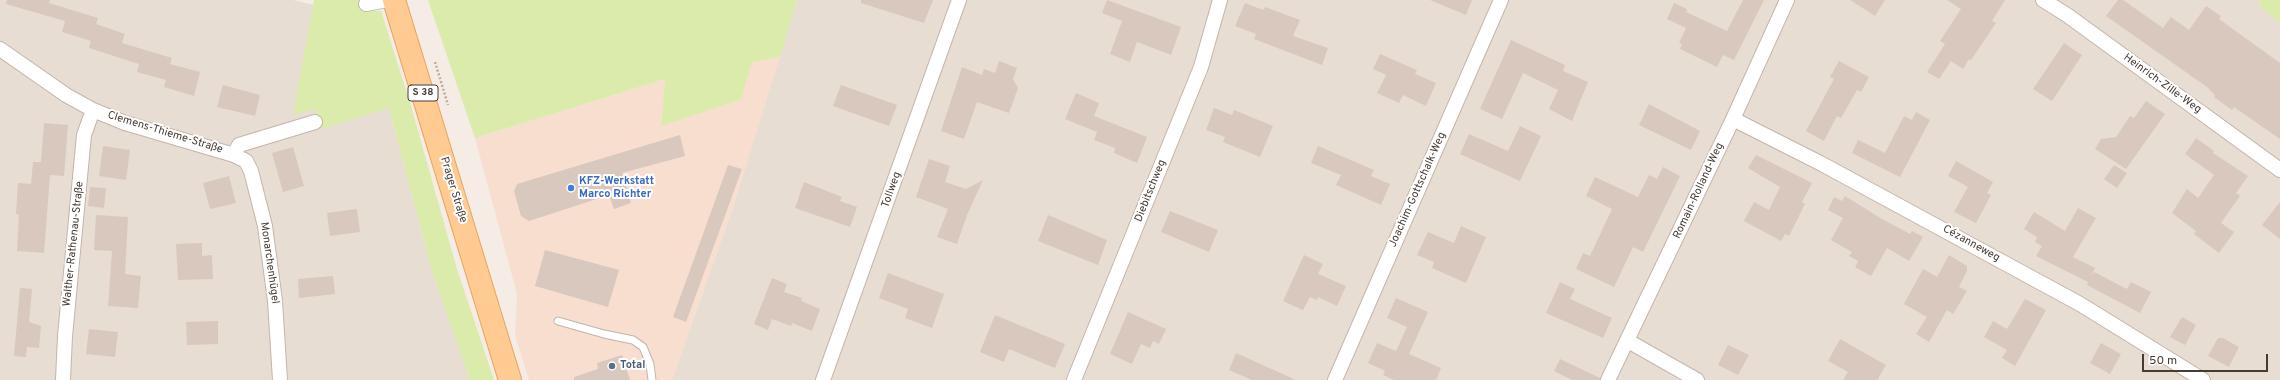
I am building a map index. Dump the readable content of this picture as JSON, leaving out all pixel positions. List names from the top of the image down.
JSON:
{
  "streets": {
    "main road": ["S 38", "Prager Straße"],
    "street": [
      "Heinrich-Zille-Weg",
      "Clemens-Thieme-Straße",
      "Tollweg",
      "Joachim-Gottschalk-Weg",
      "Diebitschweg",
      "Romain-Rolland-Weg",
      "Walther-Rathenau-Straße",
      "Cézanneweg",
      "Monarchenhügel"
    ]
  },
  "crossings": [
    ["Clemens-Thieme-Straße", "Walther-Rathenau-Straße"],
    ["Clemens-Thieme-Straße", "Monarchenhügel"],
    ["Romain-Rolland-Weg", "Cézanneweg"]
  ],
  "places": ["KFZ-Werkstatt Marco Richter", "Total"],
  "scale_bar": "50 m"
}
